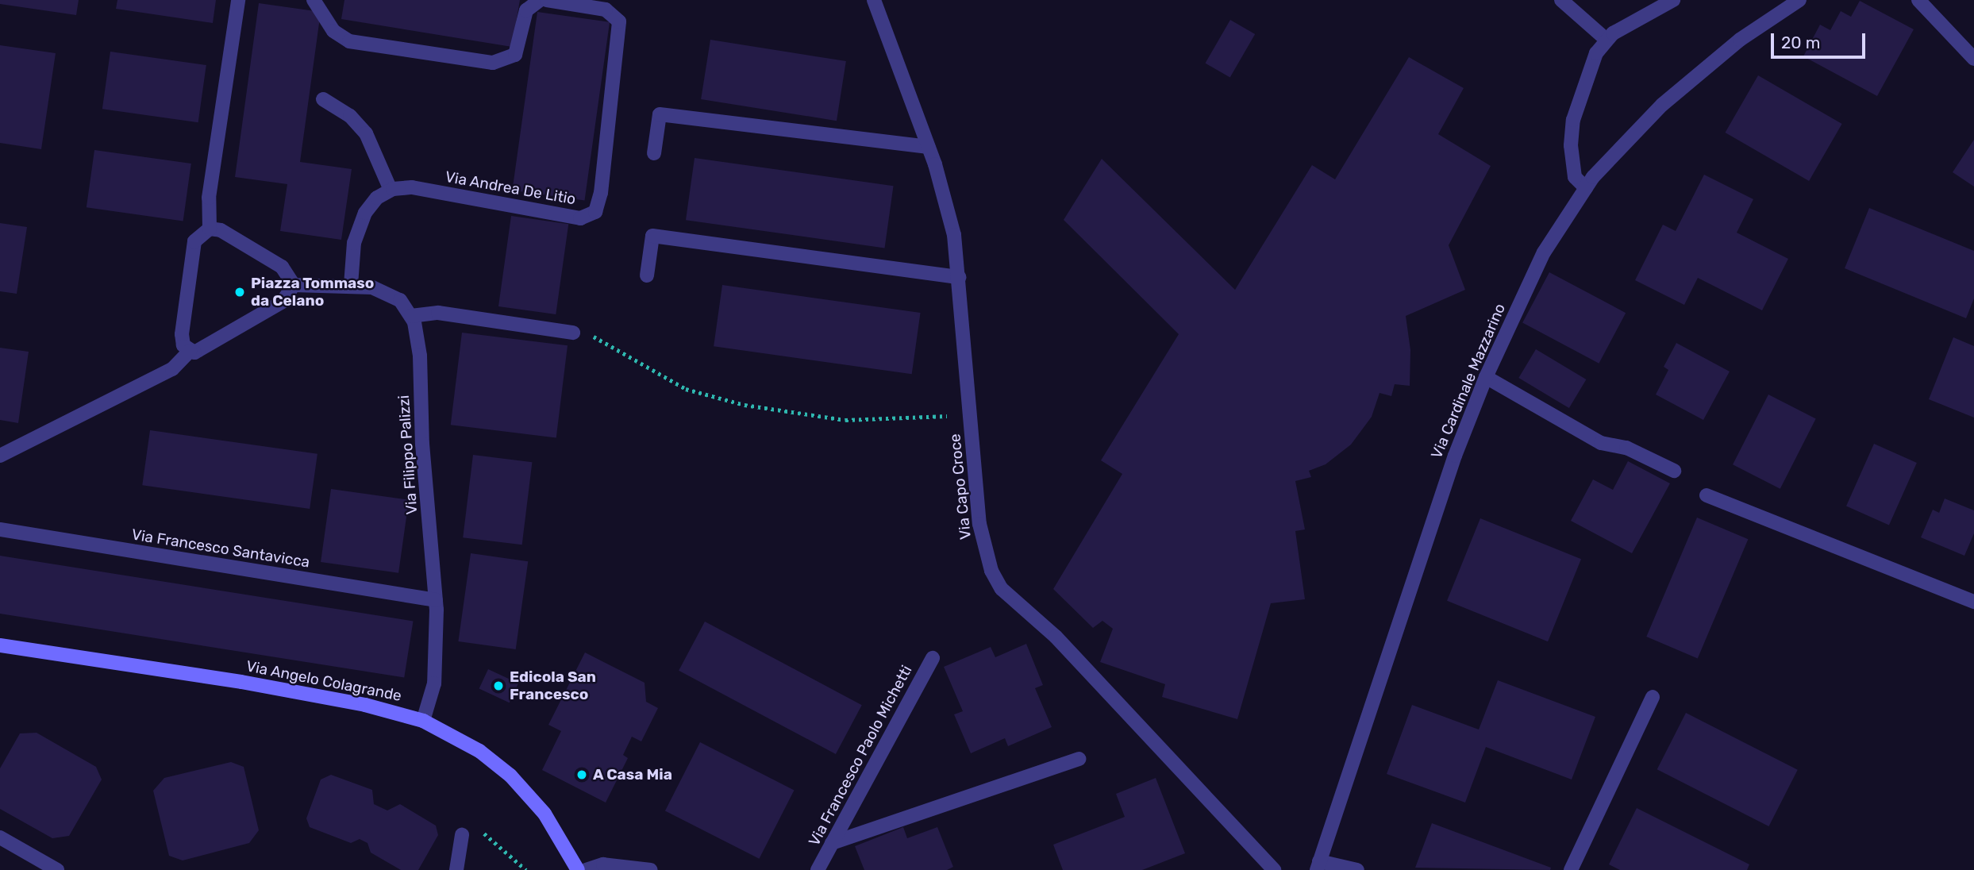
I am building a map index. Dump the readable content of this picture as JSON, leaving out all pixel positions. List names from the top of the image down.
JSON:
{
  "streets": {
    "main road": ["Via Angelo Colagrande"],
    "street": [
      "Via Andrea De Litio",
      "Via Cardinale Mazzarino",
      "Via Filippo Palizzi",
      "Via Capo Croce",
      "Via Francesco Santavicca",
      "Via Francesco Paolo Michetti"
    ]
  },
  "crossings": [
    ["Via Filippo Palizzi", "Via Francesco Santavicca"],
    ["Via Filippo Palizzi", "Via Angelo Colagrande"]
  ],
  "places": ["Piazza Tommaso da Celano", "Edicola San Francesco", "A Casa Mia"],
  "scale_bar": "20 m"
}
